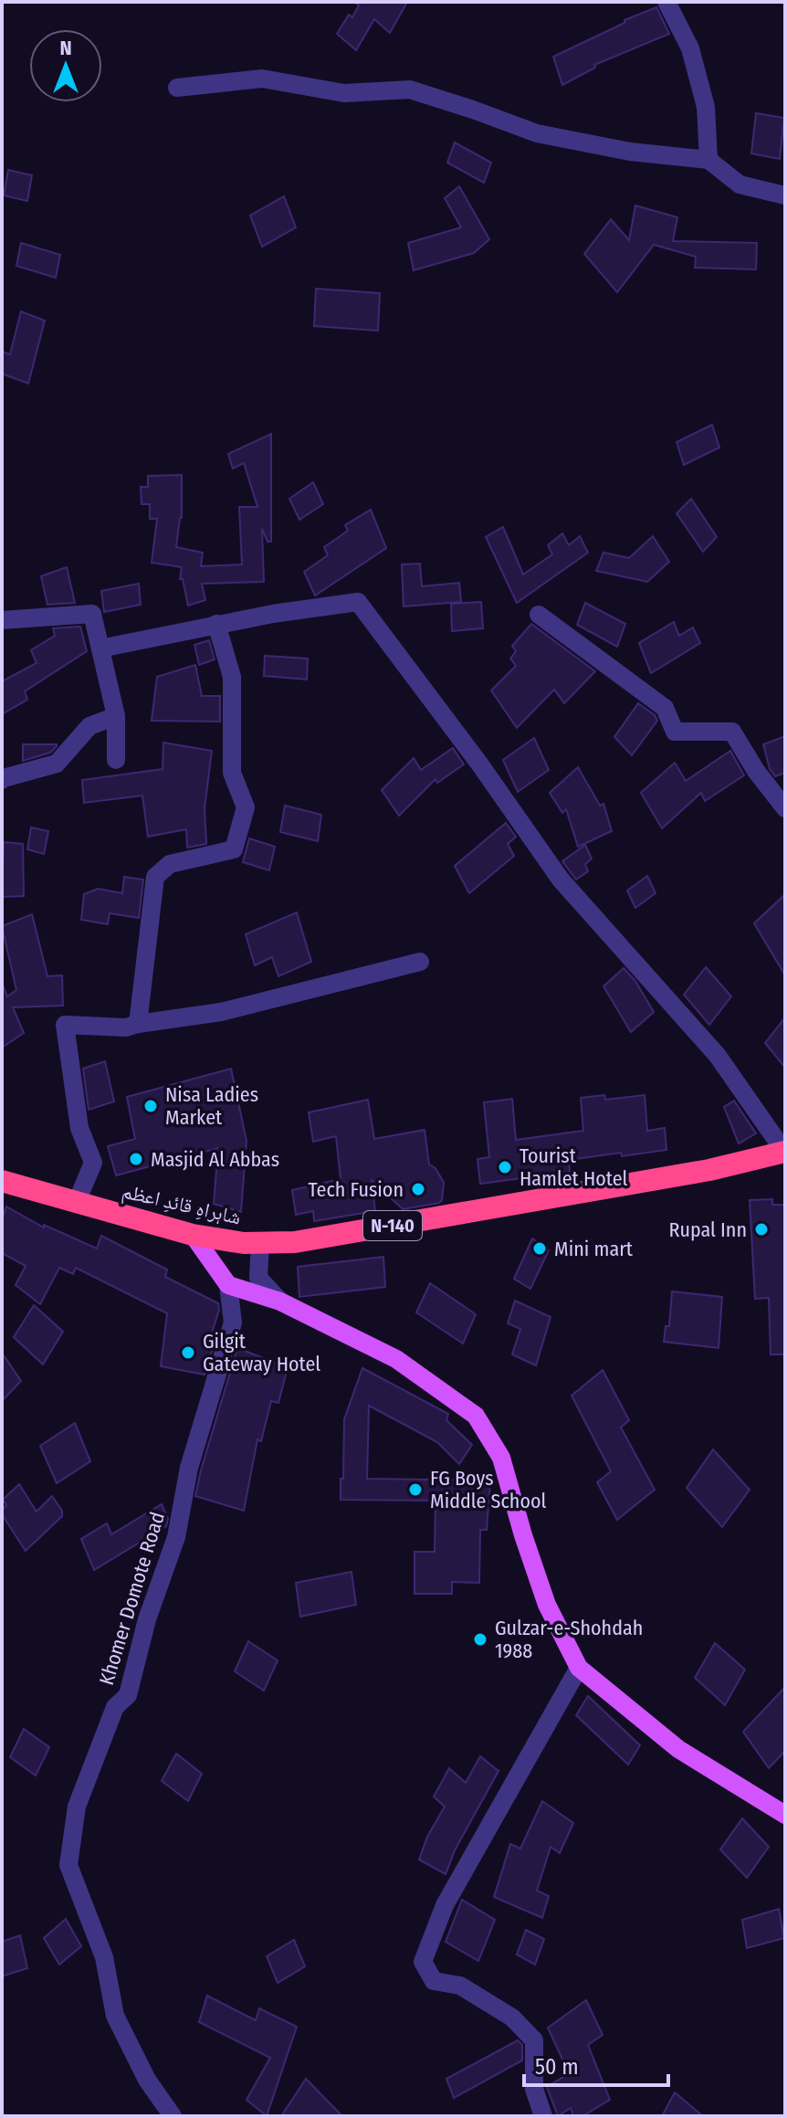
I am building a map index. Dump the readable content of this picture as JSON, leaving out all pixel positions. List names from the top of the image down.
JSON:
{
  "streets": {
    "highway": ["شاہراہِ قائدِ اعظم", "N-140"],
    "street": ["Khomer Domote Road"]
  },
  "places": [
    "Nisa Ladies Market",
    "Masjid Al Abbas",
    "Tourist Hamlet Hotel",
    "Tech Fusion",
    "Rupal Inn",
    "Mini mart",
    "Gilgit Gateway Hotel",
    "FG Boys Middle School",
    "Gulzar-e-Shohdah 1988"
  ],
  "scale_bar": "50 m",
  "north": "top"
}
